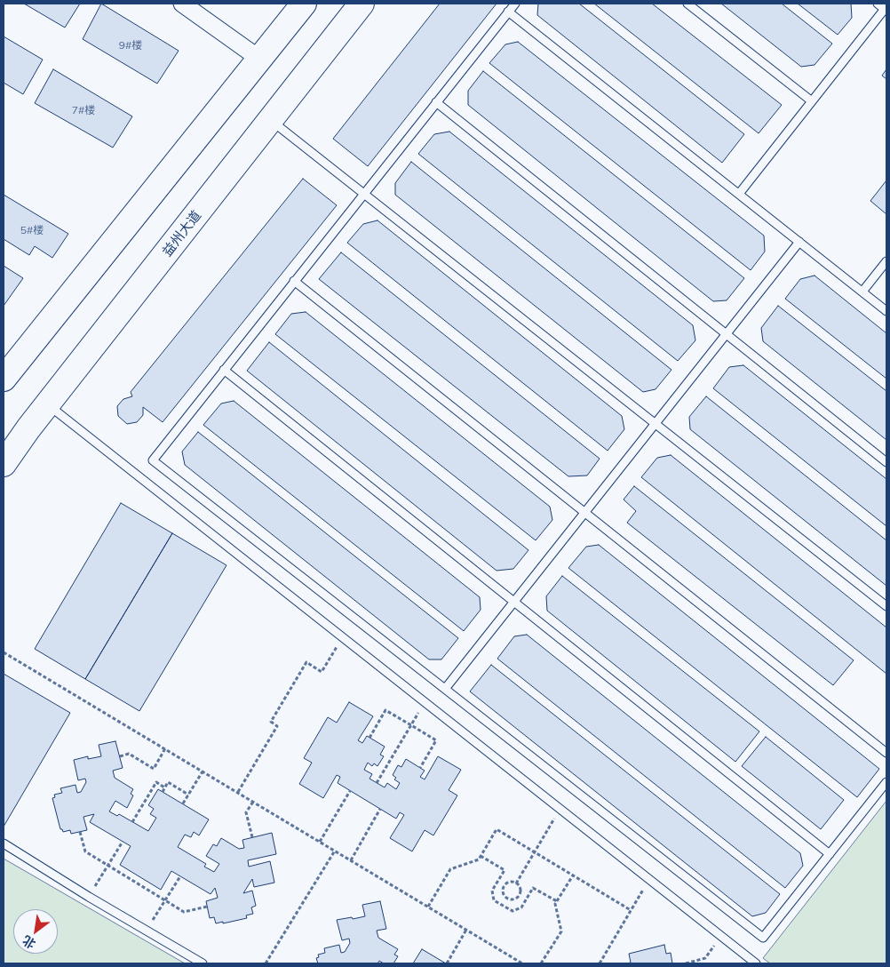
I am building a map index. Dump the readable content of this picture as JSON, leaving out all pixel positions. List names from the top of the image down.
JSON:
{
  "streets": {
    "main road": ["益州大道"]
  },
  "house_numbers": ["9#楼", "7#楼", "5#楼"],
  "north": "bottom left"
}
